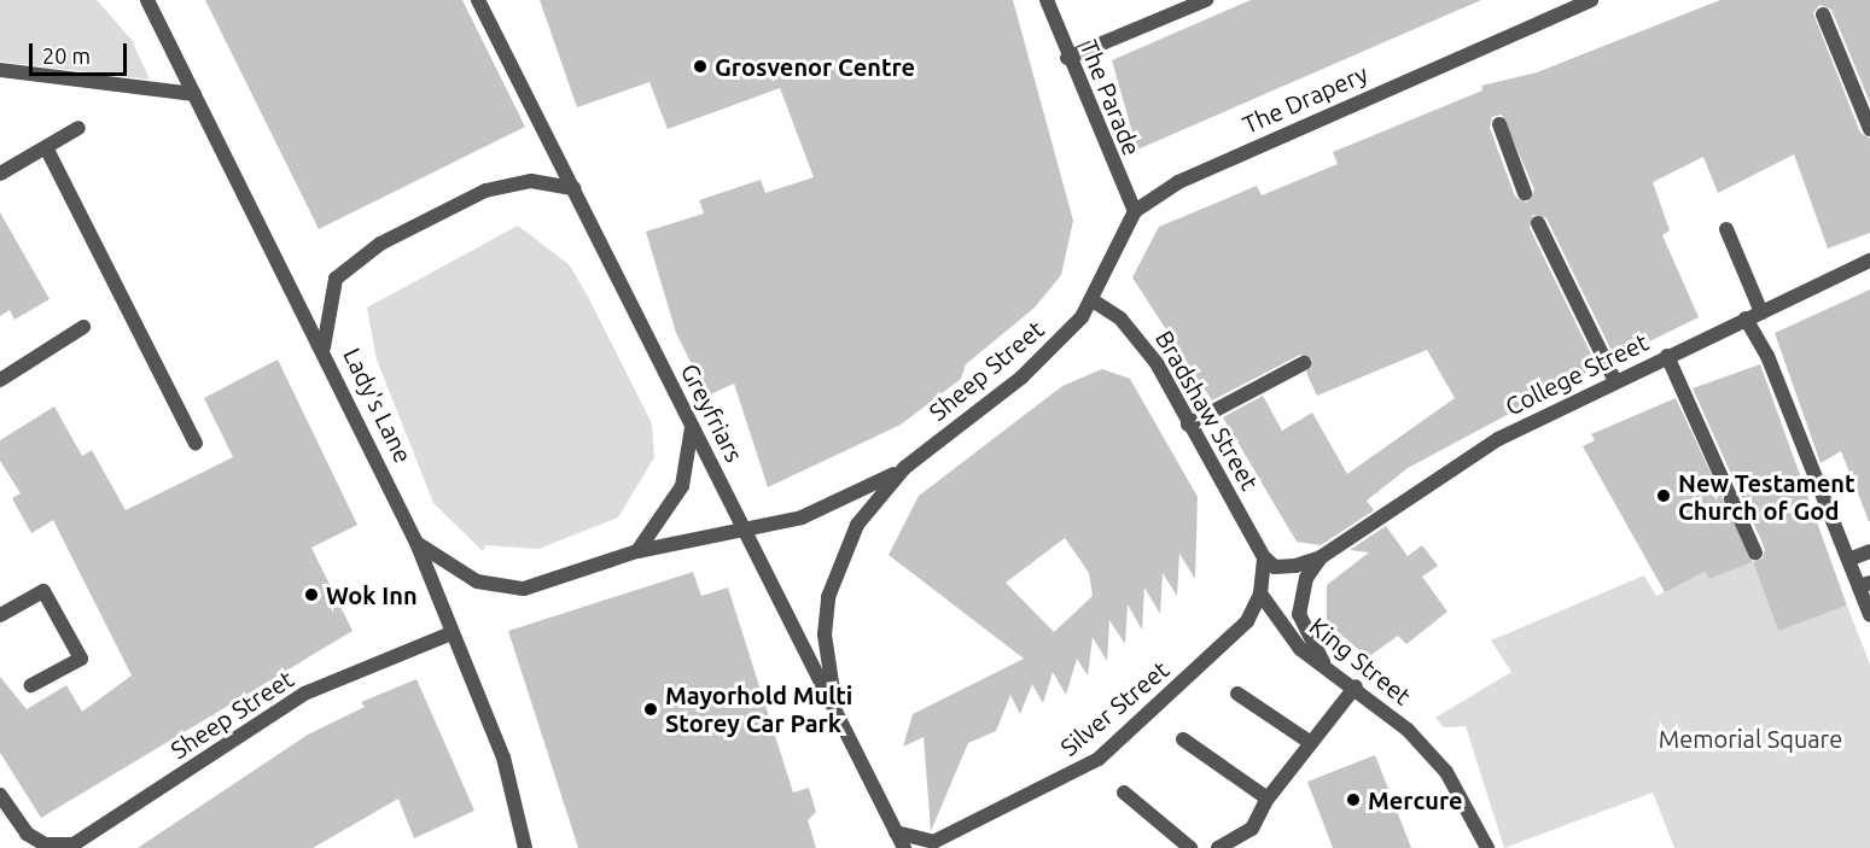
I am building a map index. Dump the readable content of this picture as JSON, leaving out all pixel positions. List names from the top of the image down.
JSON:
{
  "streets": {
    "street": [
      "The Parade",
      "The Drapery",
      "Sheep Street",
      "College Street",
      "Lady's Lane",
      "Bradshaw Street",
      "Greyfriars",
      "King Street",
      "Silver Street"
    ]
  },
  "crossings": [
    ["The Parade", "The Drapery"],
    ["Sheep Street", "Lady's Lane"],
    ["Sheep Street", "Bradshaw Street"],
    ["Sheep Street", "Greyfriars"],
    ["College Street", "Bradshaw Street"],
    ["College Street", "King Street"],
    ["College Street", "Silver Street"],
    ["Bradshaw Street", "Silver Street"],
    ["Greyfriars", "Silver Street"],
    ["King Street", "Silver Street"]
  ],
  "parks": ["Memorial Square"],
  "places": [
    "Grosvenor Centre",
    "New Testament Church of God",
    "Wok Inn",
    "Mayorhold Multi Storey Car Park",
    "Mercure"
  ],
  "scale_bar": "20 m"
}
